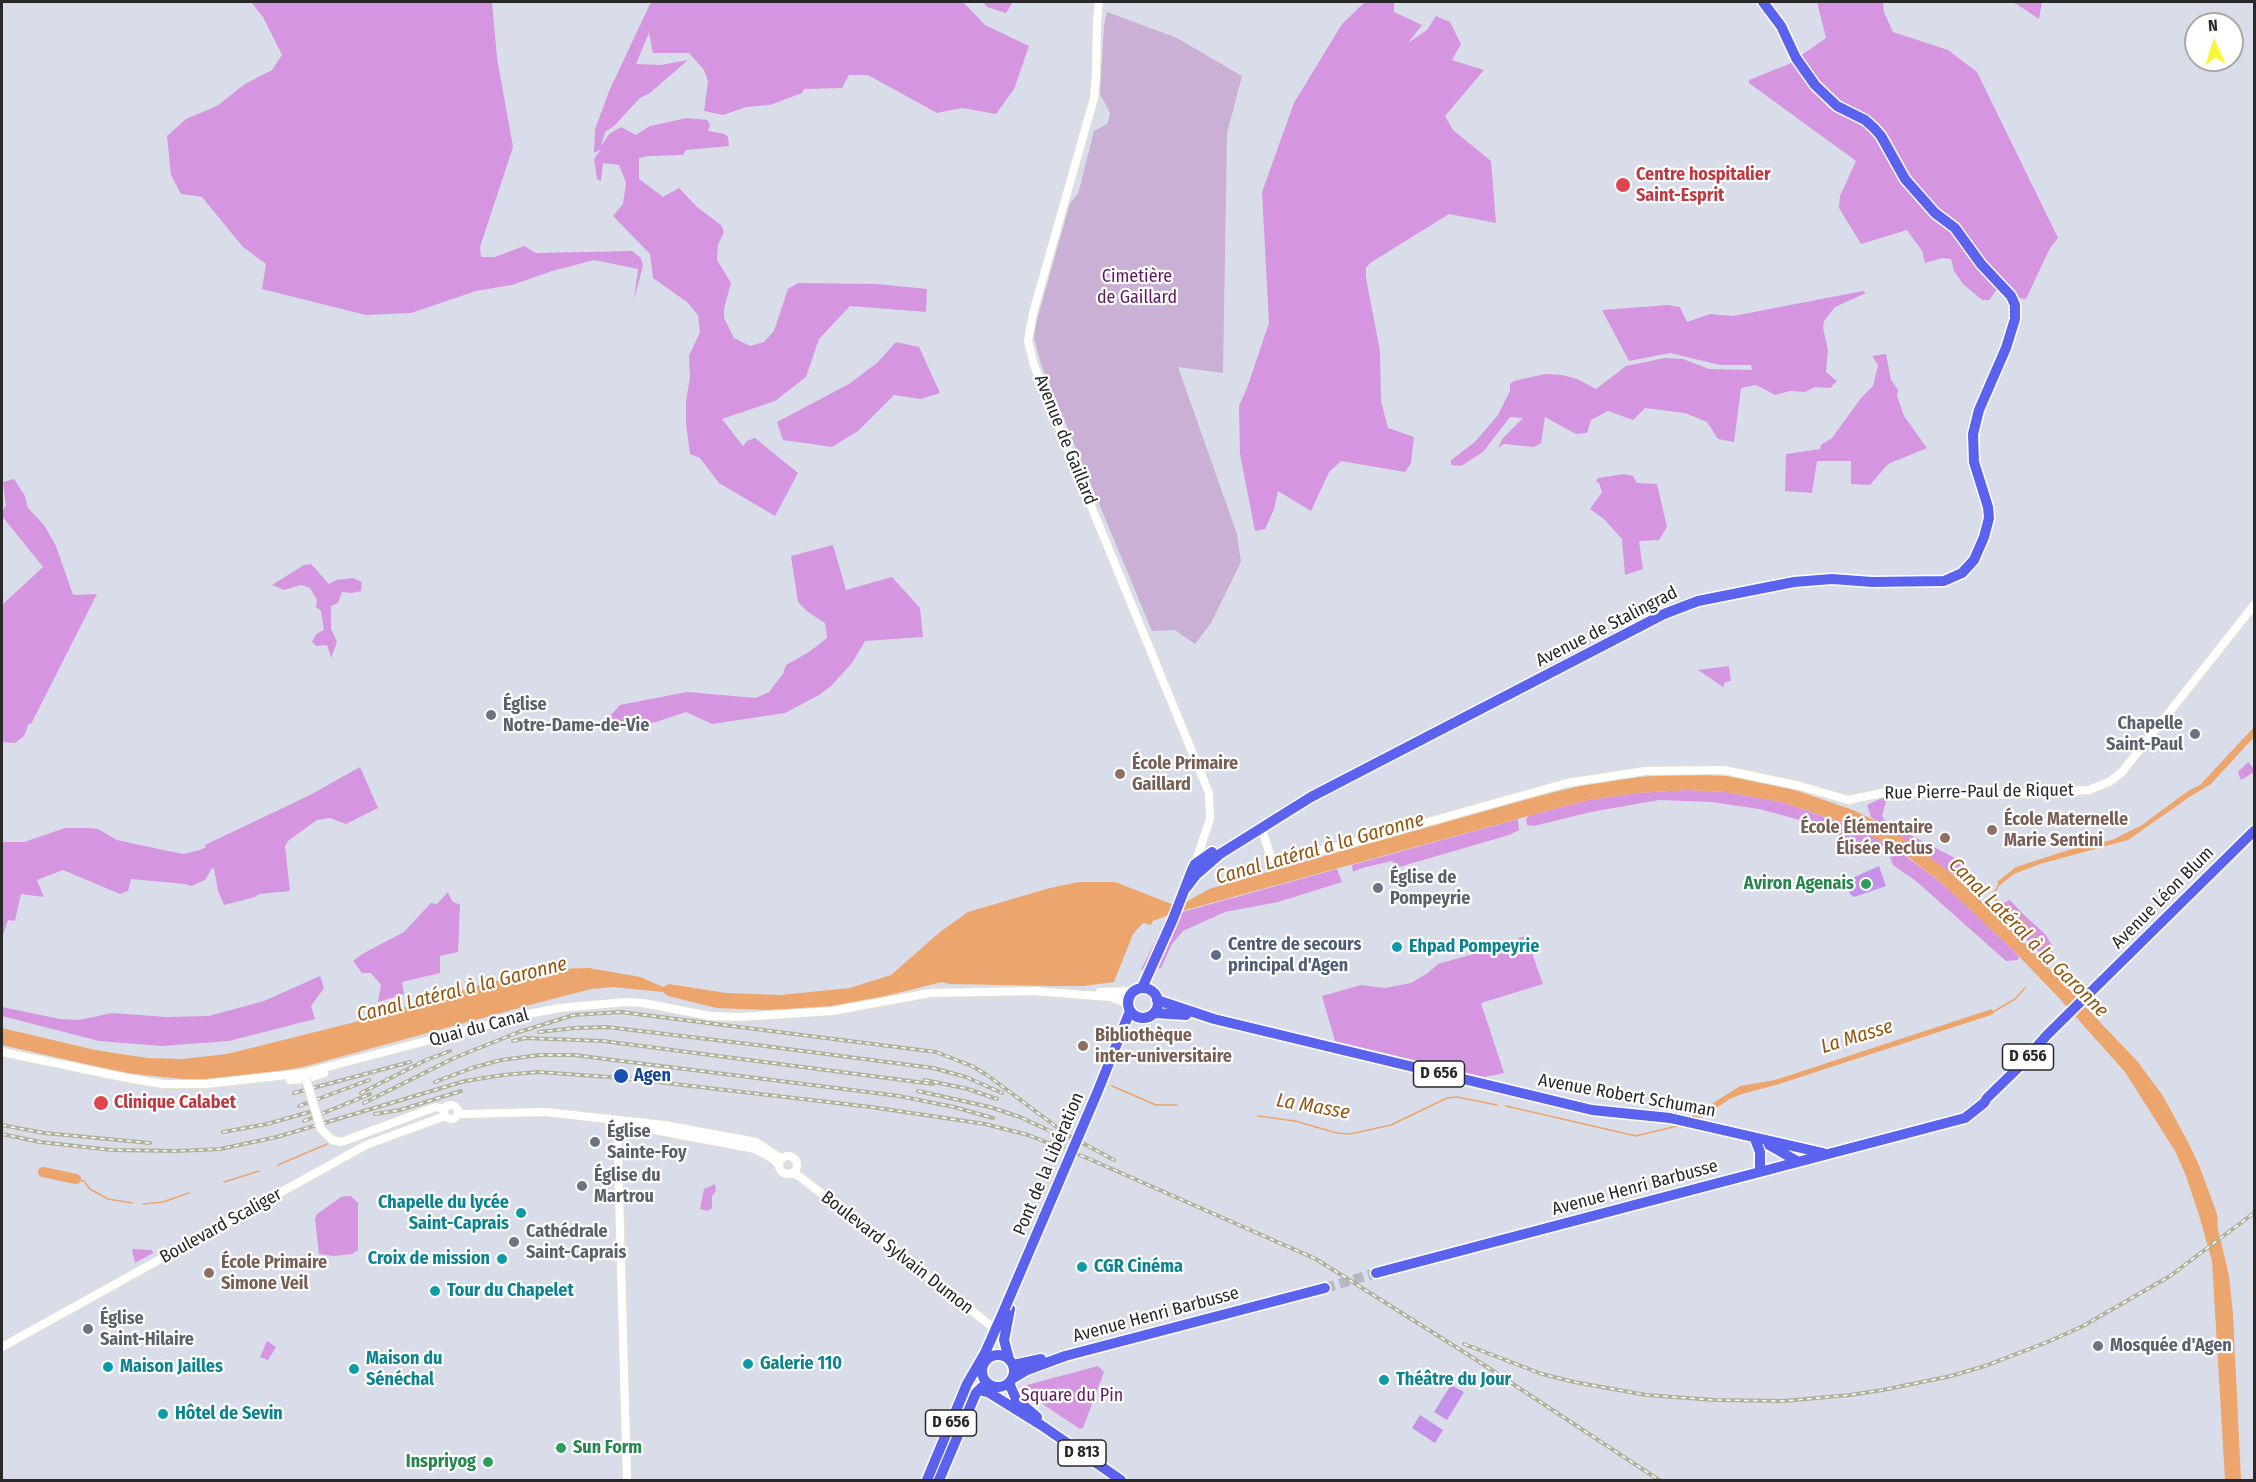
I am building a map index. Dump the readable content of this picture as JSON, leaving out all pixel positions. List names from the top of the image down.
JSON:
{
  "streets": {
    "main road": [
      "Avenue de Stalingrad",
      "Avenue Léon Blum",
      "D 656",
      "Avenue Robert Schuman",
      "Pont de la Libération",
      "Avenue Henri Barbusse",
      "D 813"
    ],
    "street": [
      "Avenue de Gaillard",
      "Rue Pierre-Paul de Riquet",
      "Quai du Canal",
      "Boulevard Scaliger",
      "Boulevard Sylvain Dumon"
    ]
  },
  "crossings": [
    ["Avenue de Gaillard", "Avenue de Stalingrad"],
    ["Avenue de Stalingrad", "Rue Pierre-Paul de Riquet"],
    ["Avenue de Stalingrad", "Avenue Robert Schuman"],
    ["Avenue de Stalingrad", "Pont de la Libération"],
    ["Avenue Léon Blum", "Avenue Henri Barbusse"],
    ["D 656", "Pont de la Libération"],
    ["D 656", "Avenue Henri Barbusse"],
    ["D 656", "Boulevard Sylvain Dumon"],
    ["D 656", "D 813"],
    ["Avenue Robert Schuman", "Pont de la Libération"],
    ["Avenue Robert Schuman", "Avenue Henri Barbusse"],
    ["Pont de la Libération", "Boulevard Sylvain Dumon"],
    ["Avenue Henri Barbusse", "D 813"]
  ],
  "water": ["Canal Latéral à la Garonne", "La Masse"],
  "parks": ["Cimetière de Gaillard", "Square du Pin"],
  "places": [
    "Centre hospitalier Saint-Esprit",
    "Église Notre-Dame-de-Vie",
    "Chapelle Saint-Paul",
    "École Primaire Gaillard",
    "École Maternelle Marie Sentini",
    "École Élémentaire Élisée Reclus",
    "Aviron Agenais",
    "Église de Pompeyrie",
    "Ehpad Pompeyrie",
    "Centre de secours principal d'Agen",
    "Bibliothèque inter-universitaire",
    "Agen",
    "Clinique Calabet",
    "Église Sainte-Foy",
    "Église du Martrou",
    "Chapelle du lycée Saint-Caprais",
    "Cathédrale Saint-Caprais",
    "Croix de mission",
    "CGR Cinéma",
    "École Primaire Simone Veil",
    "Tour du Chapelet",
    "Église Saint-Hilaire",
    "Mosquée d'Agen",
    "Galerie 110",
    "Maison Jailles",
    "Maison du Sénéchal",
    "Théâtre du Jour",
    "Hôtel de Sevin",
    "Sun Form",
    "Inspriyog"
  ],
  "north": "top"
}
